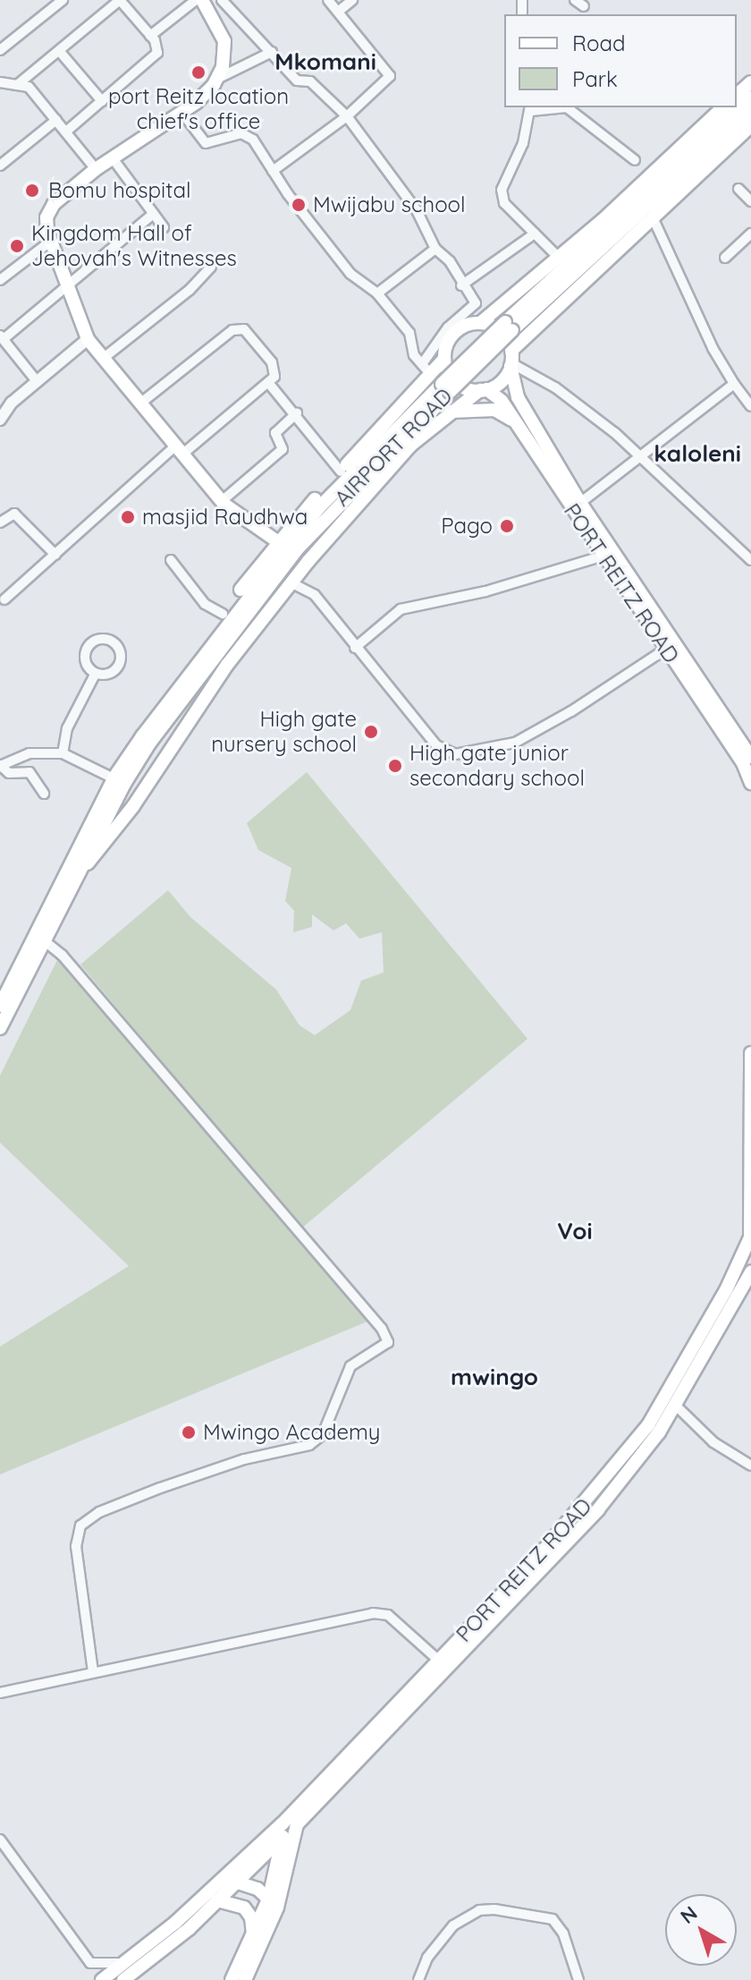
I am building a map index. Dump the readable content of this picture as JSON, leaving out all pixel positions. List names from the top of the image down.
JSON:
{
  "streets": {
    "main road": ["AIRPORT ROAD", "PORT REITZ ROAD"]
  },
  "districts": [
    "Mkomani",
    "kaloleni",
    "Voi",
    "mwingo"
  ],
  "places": [
    "port Reitz location chief's office",
    "Bomu hospital",
    "Mwijabu school",
    "Kingdom Hall of Jehovah's Witnesses",
    "masjid Raudhwa",
    "Pago",
    "High gate nursery school",
    "High gate junior secondary school",
    "Mwingo Academy"
  ],
  "legend": ["Road", "Park"],
  "north": "top left"
}
